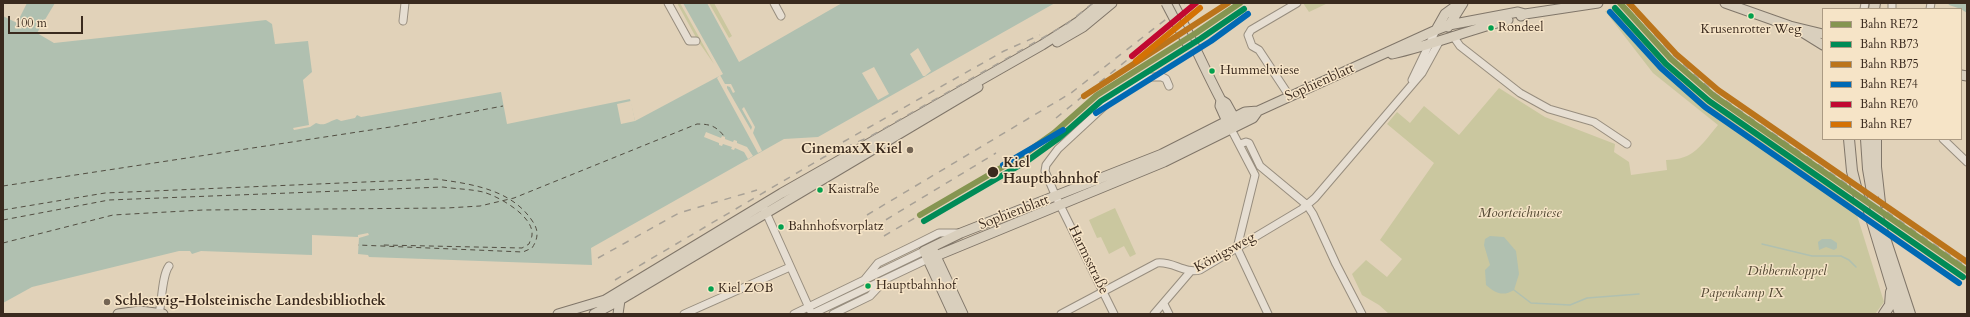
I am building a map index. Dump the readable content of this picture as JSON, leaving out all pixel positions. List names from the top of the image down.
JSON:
{
  "streets": {
    "main road": ["Sophienblatt"],
    "street": ["Königsweg", "Harmsstraße"]
  },
  "crossings": [
    ["Sophienblatt", "Königsweg"],
    ["Sophienblatt", "Harmsstraße"]
  ],
  "parks": ["Moorteichwiese", "Dibbernkoppel", "Papenkamp IX"],
  "places": [
    "Krusenrotter Weg",
    "Rondeel",
    "Hummelwiese",
    "CinemaxX Kiel",
    "Kiel Hauptbahnhof",
    "Kaistraße",
    "Bahnhofsvorplatz",
    "Hauptbahnhof",
    "Kiel ZOB",
    "Schleswig-Holsteinische Landesbibliothek"
  ],
  "lines": [
    "rail line RE72",
    "rail line RB75",
    "rail line RE70",
    "rail line RB73",
    "rail line RE7",
    "rail line RE74"
  ],
  "legend": [
    "Bahn RE72",
    "Bahn RB73",
    "Bahn RB75",
    "Bahn RE74",
    "Bahn RE70",
    "Bahn RE7"
  ],
  "scale_bar": "100 m"
}
